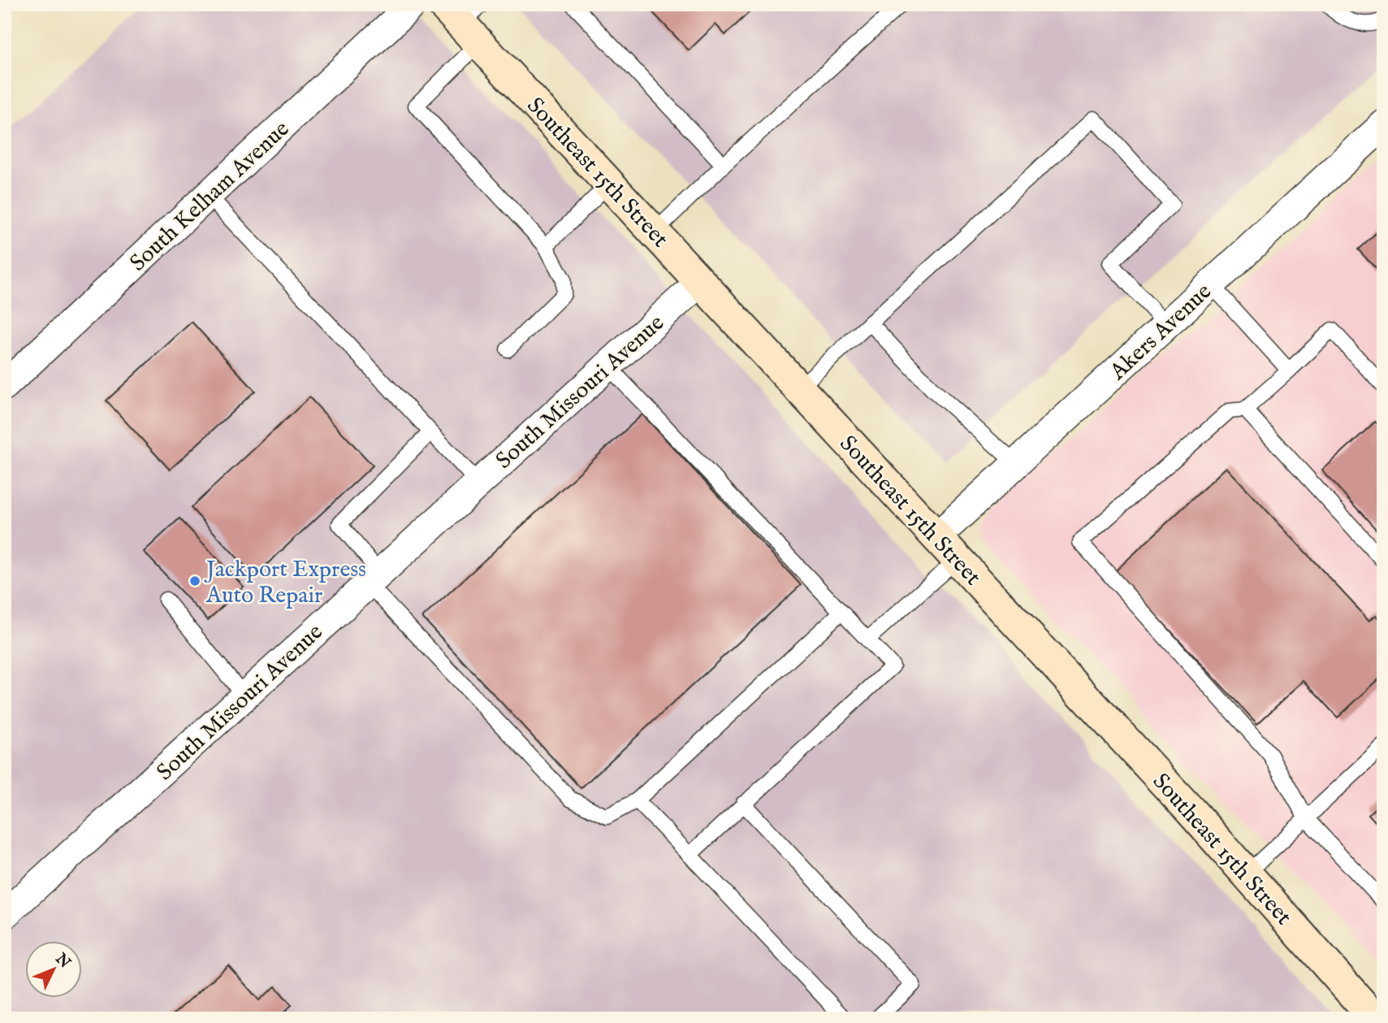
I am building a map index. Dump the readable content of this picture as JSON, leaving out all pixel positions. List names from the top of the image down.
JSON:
{
  "streets": {
    "main road": ["Southeast 15th Street"],
    "street": ["South Kelham Avenue", "Akers Avenue", "South Missouri Avenue"]
  },
  "crossings": [
    ["Southeast 15th Street", "Akers Avenue"],
    ["Southeast 15th Street", "South Missouri Avenue"]
  ],
  "places": ["Jackport Express Auto Repair"],
  "north": "top right"
}
